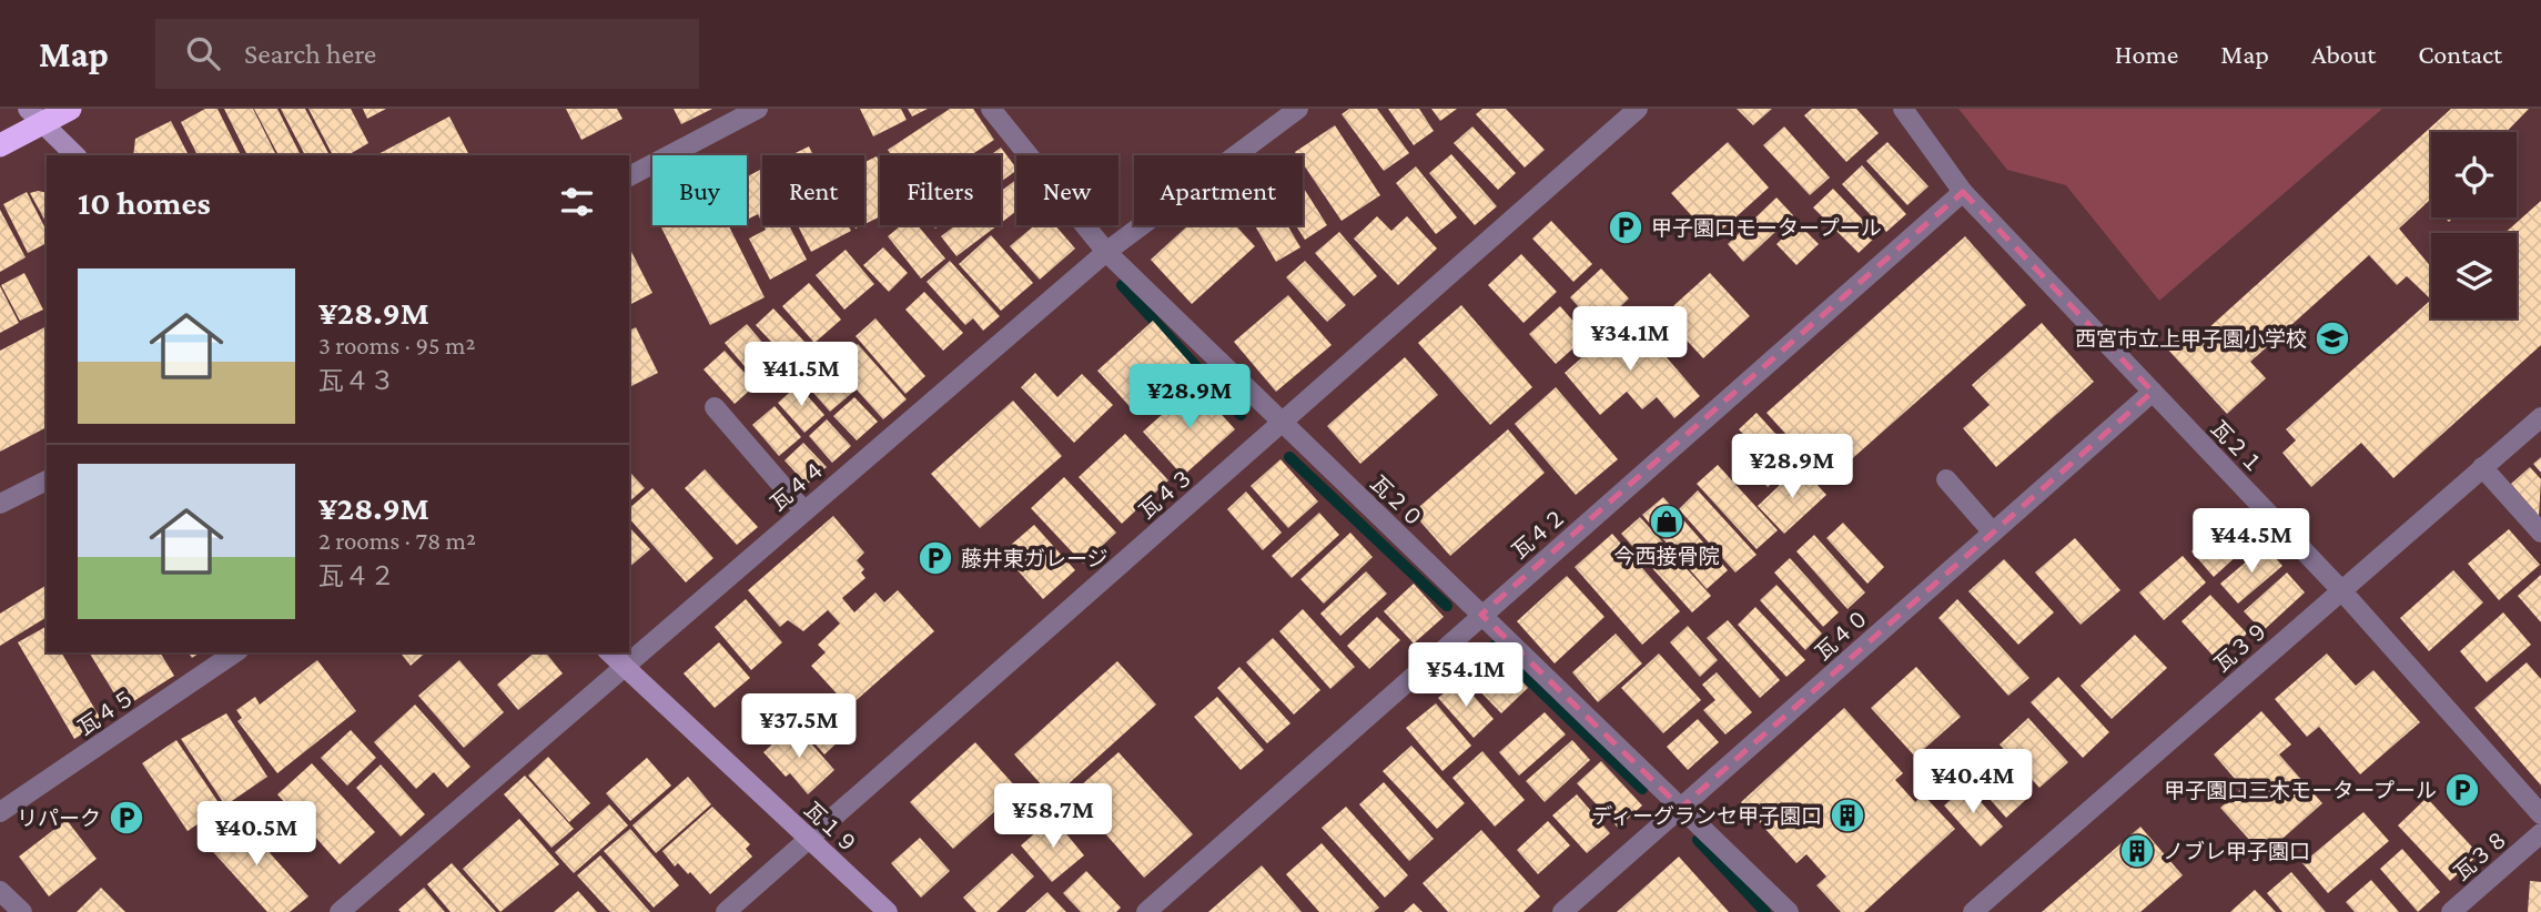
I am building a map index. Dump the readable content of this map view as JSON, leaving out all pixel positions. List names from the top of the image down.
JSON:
{
  "streets": {
    "street": [
      "瓦２１",
      "瓦４４",
      "瓦４３",
      "瓦２０",
      "瓦４２",
      "瓦４０",
      "瓦３９",
      "瓦４５",
      "瓦１９",
      "瓦３８"
    ]
  },
  "crossings": [
    ["瓦２１", "瓦４２"],
    ["瓦２１", "瓦４０"],
    ["瓦２１", "瓦３９"],
    ["瓦４４", "瓦２０"],
    ["瓦４４", "瓦１９"],
    ["瓦４３", "瓦２０"],
    ["瓦４３", "瓦１９"],
    ["瓦２０", "瓦４２"],
    ["瓦２０", "瓦４０"]
  ],
  "places": {
    "parking": [
      "甲子園口モータープール",
      "藤井東ガレージ",
      "甲子園口三木モータープール",
      "リパーク"
    ],
    "school or university": ["西宮市立上甲子園小学校"],
    "shop": ["今西接骨院"],
    "building": ["ディーグランセ甲子園口", "ノブレ甲子園口"]
  },
  "page": {
    "header": "Map",
    "search": "Search here",
    "nav": [
      "Home",
      "Map",
      "About",
      "Contact"
    ],
    "chip": [
      "Buy",
      "Rent",
      "Filters",
      "New",
      "Apartment"
    ],
    "heading": "10 homes",
    "list": [
      {
        "name": "¥28.9M",
        "note": "3 rooms · 95 m² · 瓦４３"
      },
      {
        "name": "¥28.9M",
        "note": "2 rooms · 78 m² · 瓦４２"
      }
    ],
    "price": [
      "¥34.1M",
      "¥41.5M",
      "¥28.9M",
      "¥28.9M",
      "¥44.5M",
      "¥54.1M",
      "¥37.5M",
      "¥40.4M",
      "¥58.7M",
      "¥40.5M"
    ]
  }
}
